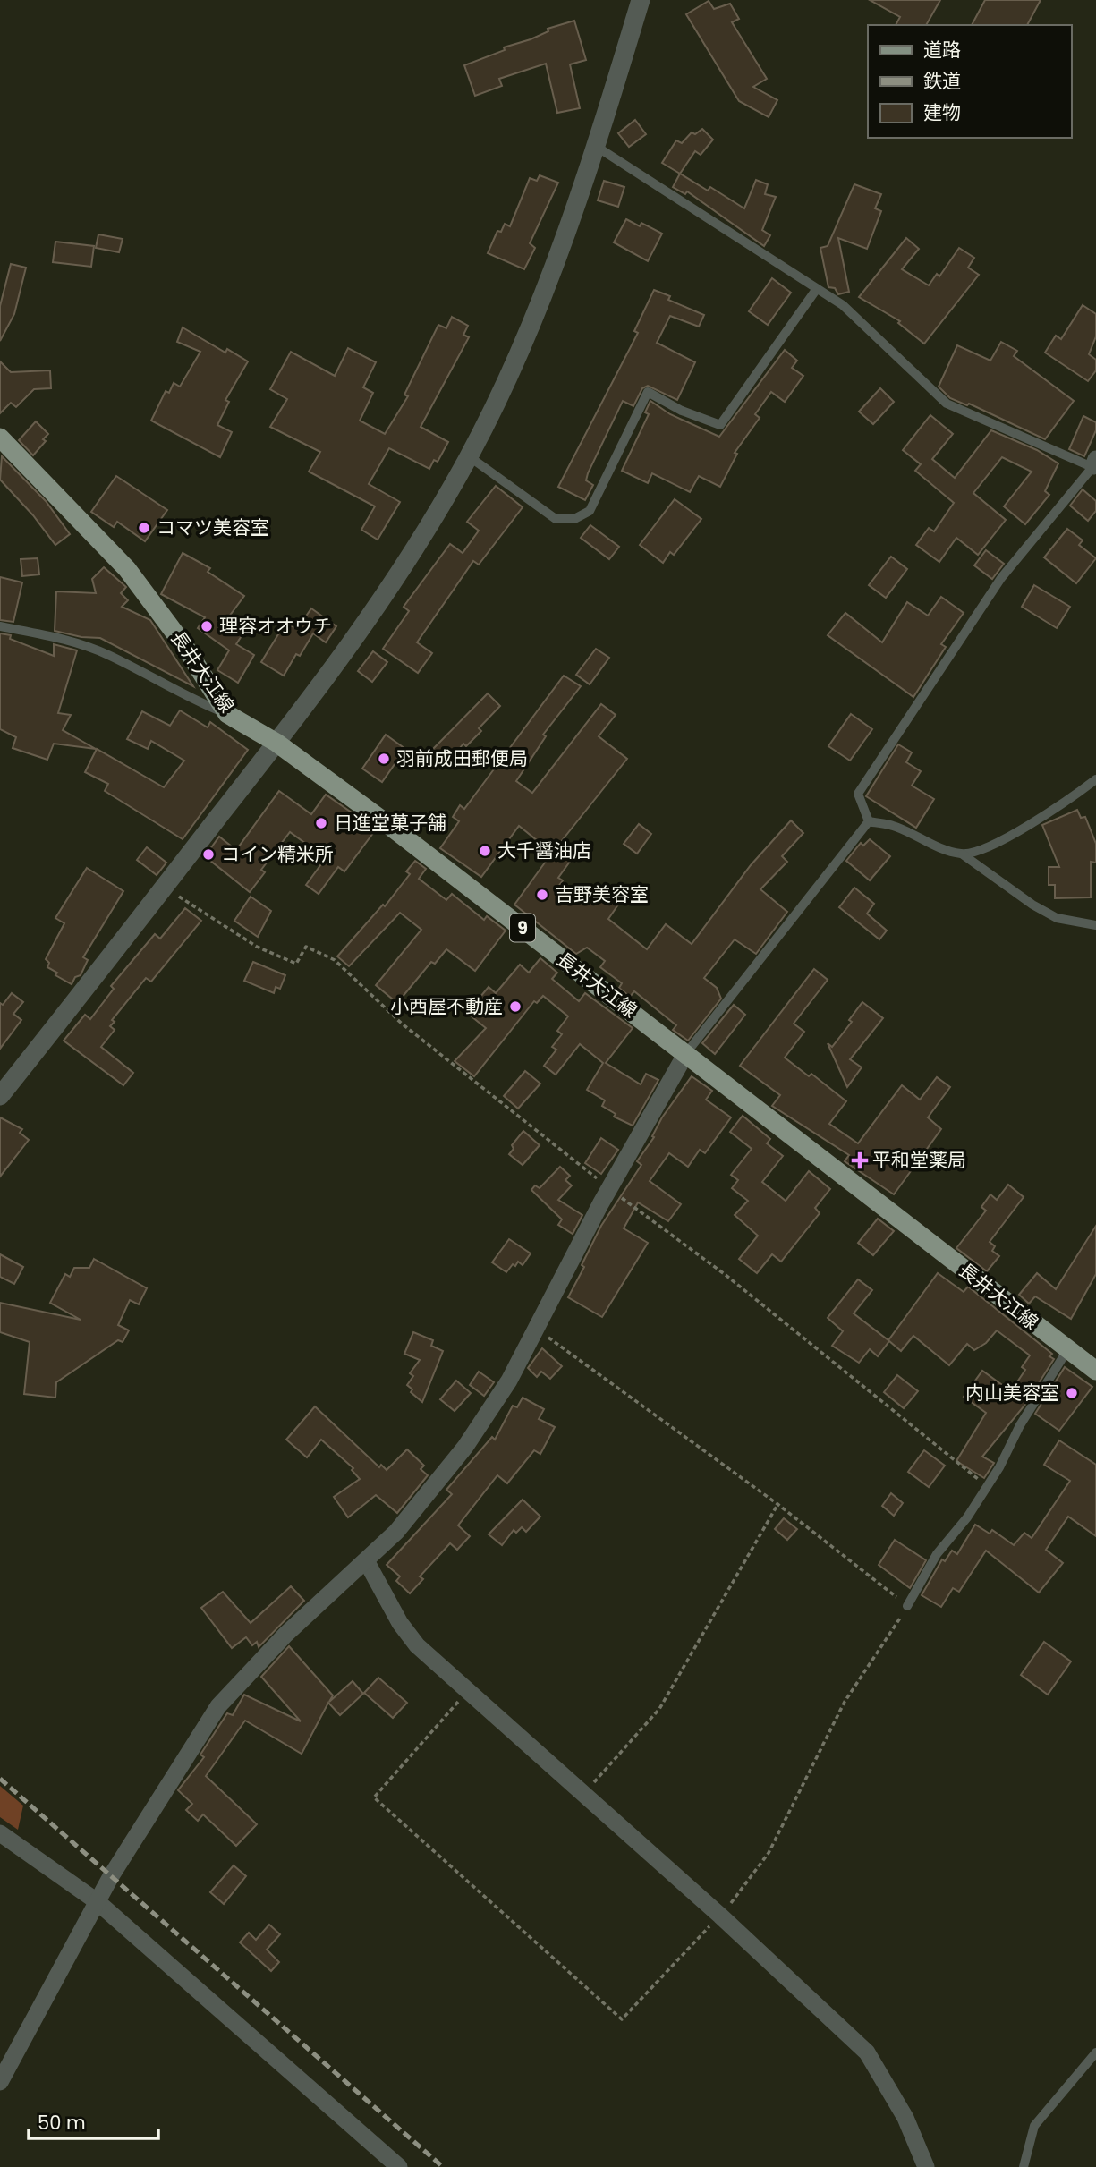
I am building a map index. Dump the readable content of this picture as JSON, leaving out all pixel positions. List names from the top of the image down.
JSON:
{
  "streets": {
    "main road": ["長井大江線", "9"]
  },
  "places": {
    "other": [
      "コマツ美容室",
      "理容オオウチ",
      "羽前成田郵便局",
      "日進堂菓子舗",
      "大千醤油店",
      "コイン精米所",
      "吉野美容室",
      "小西屋不動産",
      "内山美容室"
    ],
    "health": ["平和堂薬局"]
  },
  "legend": ["道路", "鉄道", "建物"],
  "scale_bar": "50 m"
}
